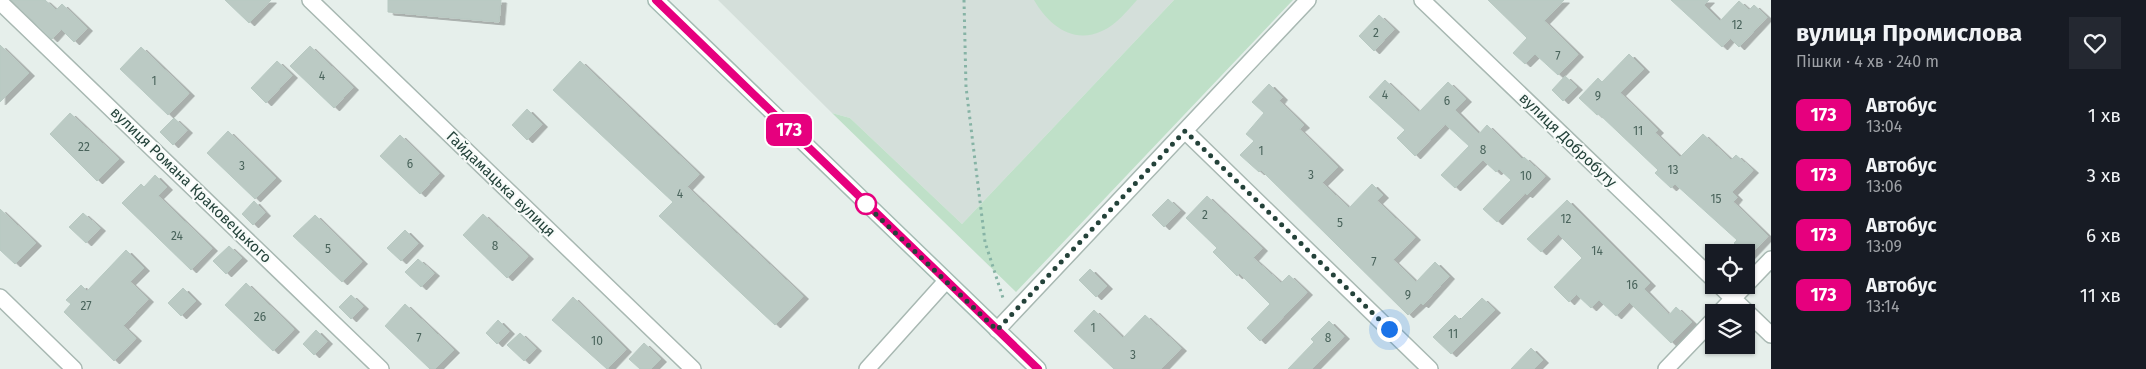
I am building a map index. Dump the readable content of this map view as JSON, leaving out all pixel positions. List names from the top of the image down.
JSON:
{
  "streets": {
    "street": ["вулиця Добробуту", "Гайдамацька вулиця", "вулиця Романа Краковецького"]
  },
  "lines": ["bus line 173"],
  "house_numbers": [
    "12",
    "2",
    "7",
    "4",
    "1",
    "4",
    "9",
    "6",
    "11",
    "22",
    "8",
    "1",
    "6",
    "3",
    "13",
    "3",
    "10",
    "4",
    "15",
    "2",
    "12",
    "5",
    "24",
    "8",
    "5",
    "14",
    "7",
    "16",
    "9",
    "27",
    "26",
    "1",
    "11",
    "7",
    "8",
    "10",
    "3"
  ],
  "page": {
    "on_map": "173",
    "heading": ["вулиця Промислова", "Пішки · 4 хв · 240 m"],
    "list": [
      {
        "mark": "173",
        "name": "Автобус",
        "note": "13:04",
        "value": "1 хв"
      },
      {
        "mark": "173",
        "name": "Автобус",
        "note": "13:06",
        "value": "3 хв"
      },
      {
        "mark": "173",
        "name": "Автобус",
        "note": "13:09",
        "value": "6 хв"
      },
      {
        "mark": "173",
        "name": "Автобус",
        "note": "13:14",
        "value": "11 хв"
      }
    ]
  }
}
